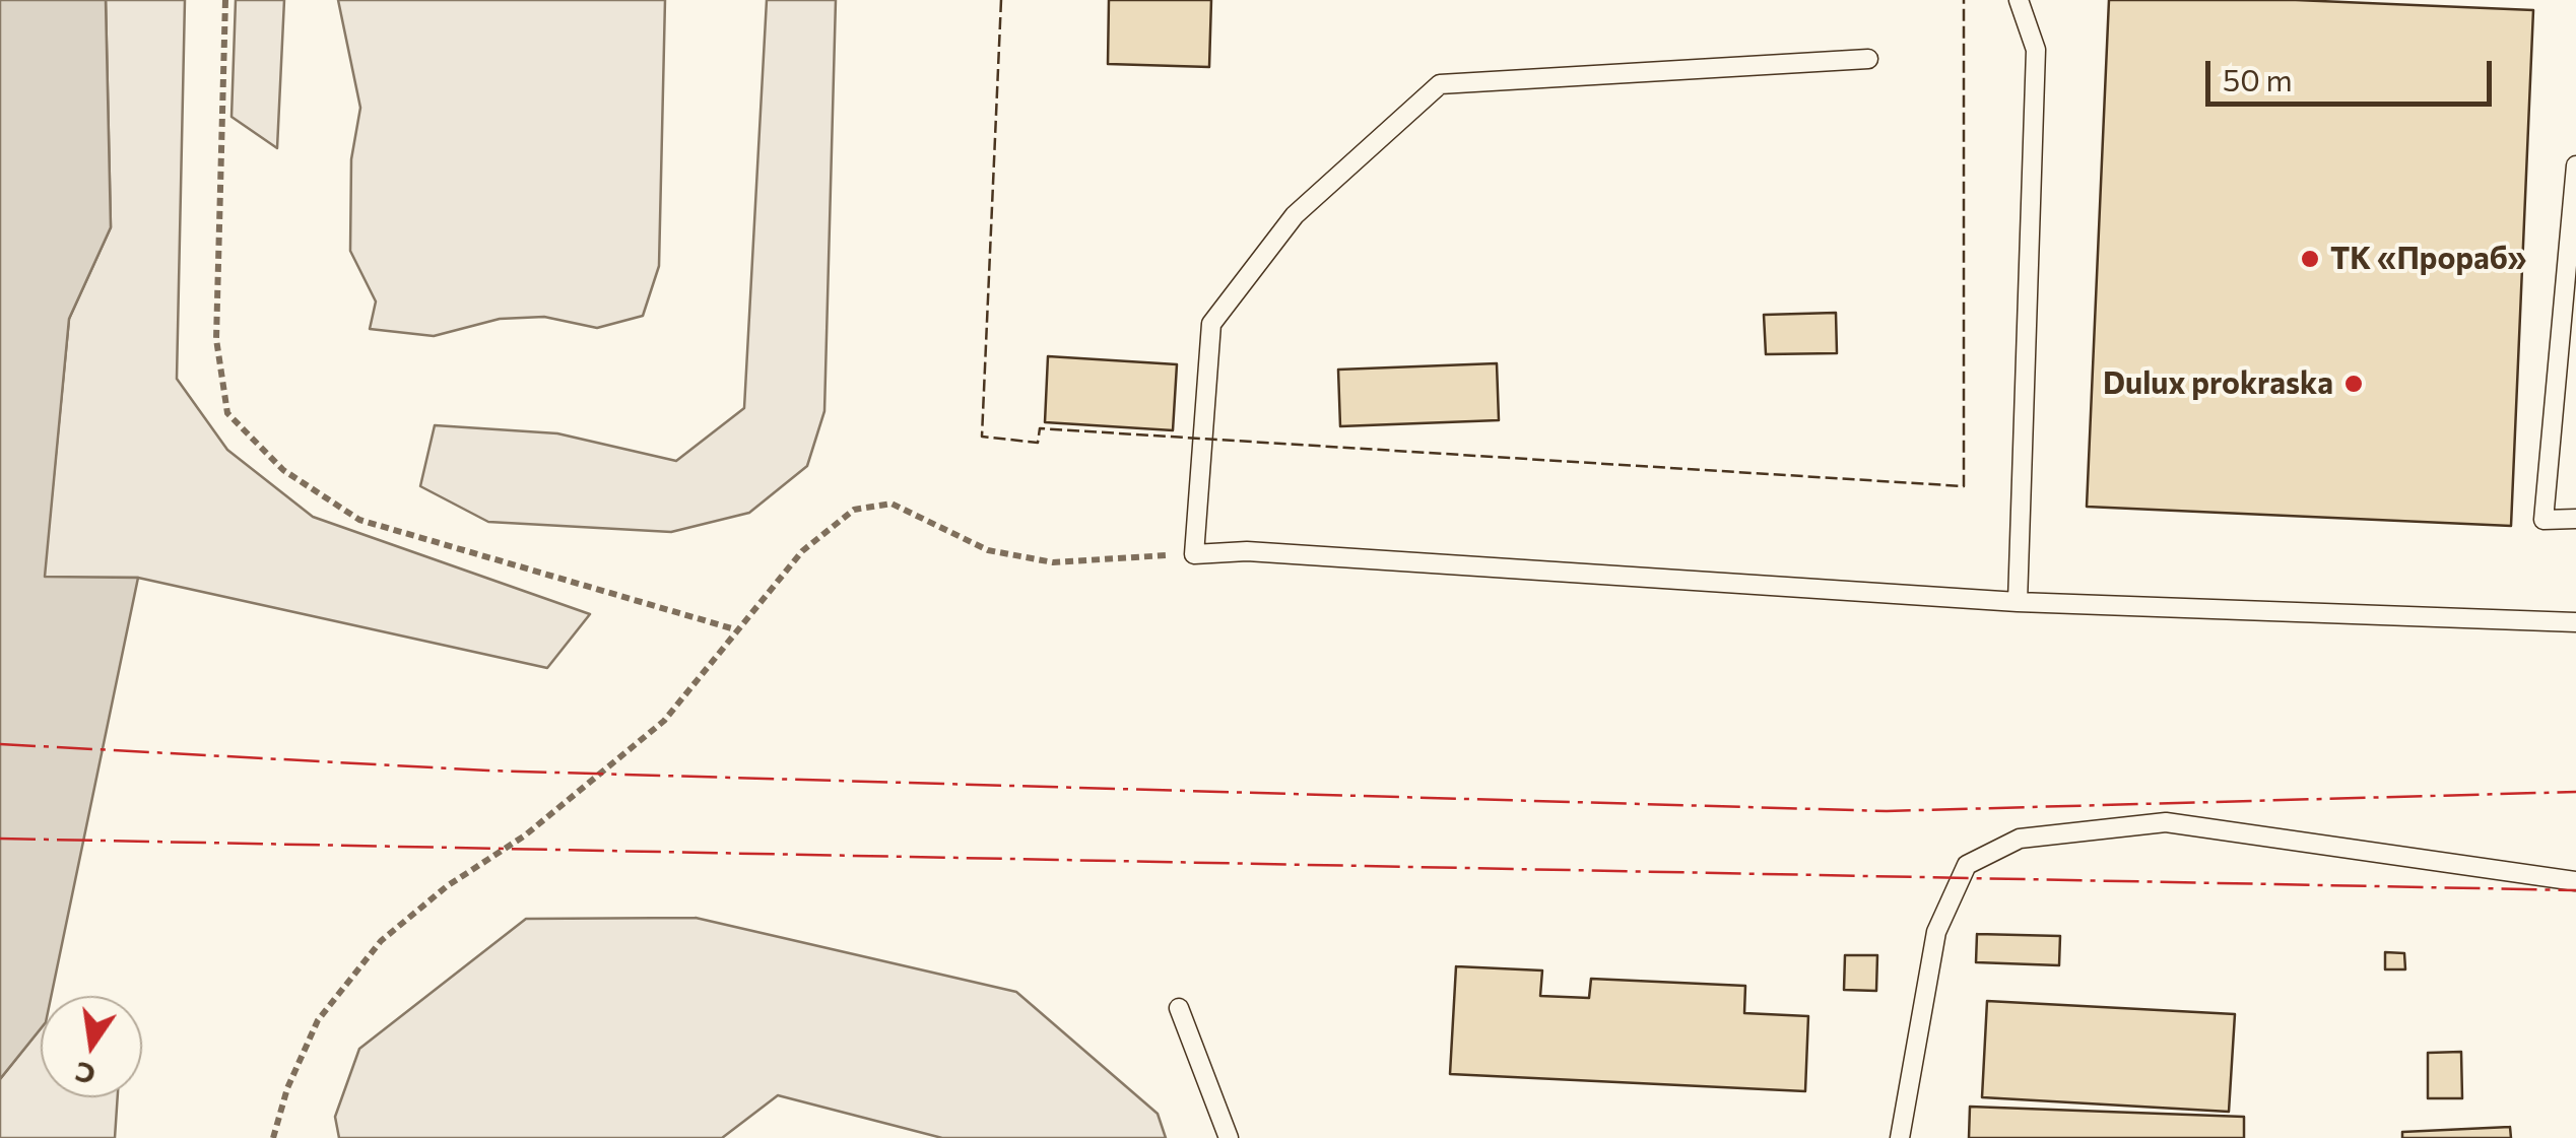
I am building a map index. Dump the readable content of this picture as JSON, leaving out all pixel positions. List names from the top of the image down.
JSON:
{
  "places": ["ТК «Прораб»", "Dulux prokraska"],
  "scale_bar": "50 m",
  "north": "bottom"
}
